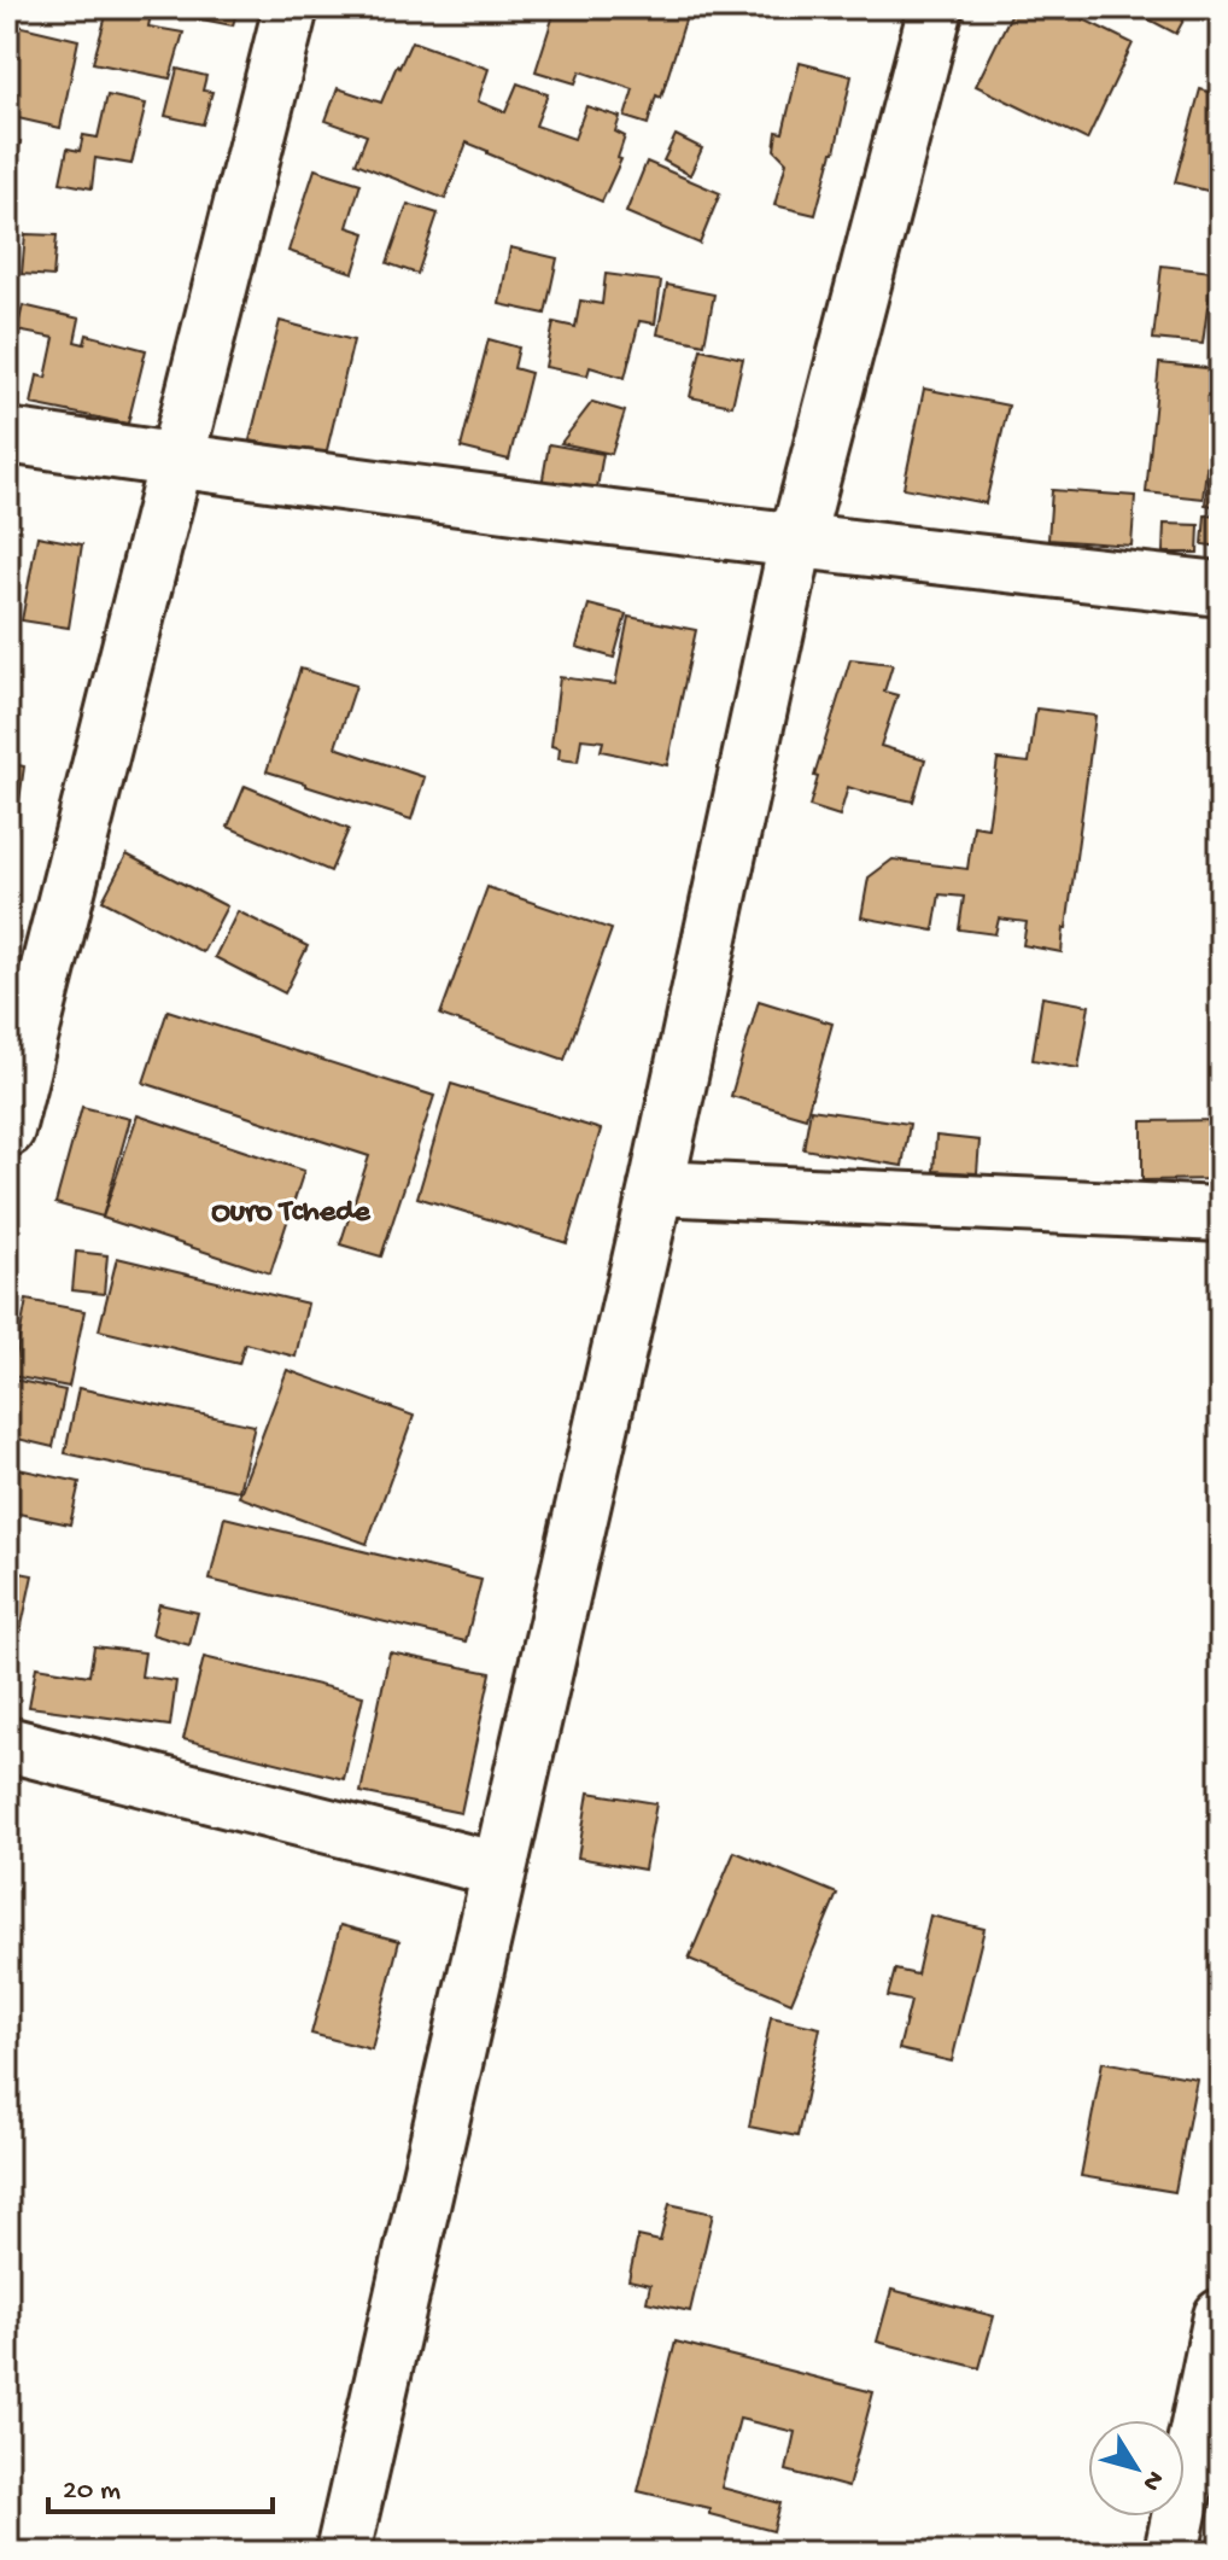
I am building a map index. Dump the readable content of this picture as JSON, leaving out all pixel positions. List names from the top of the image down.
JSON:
{
  "districts": ["Ouro Tchede"],
  "scale_bar": "20 m",
  "north": "bottom right"
}
